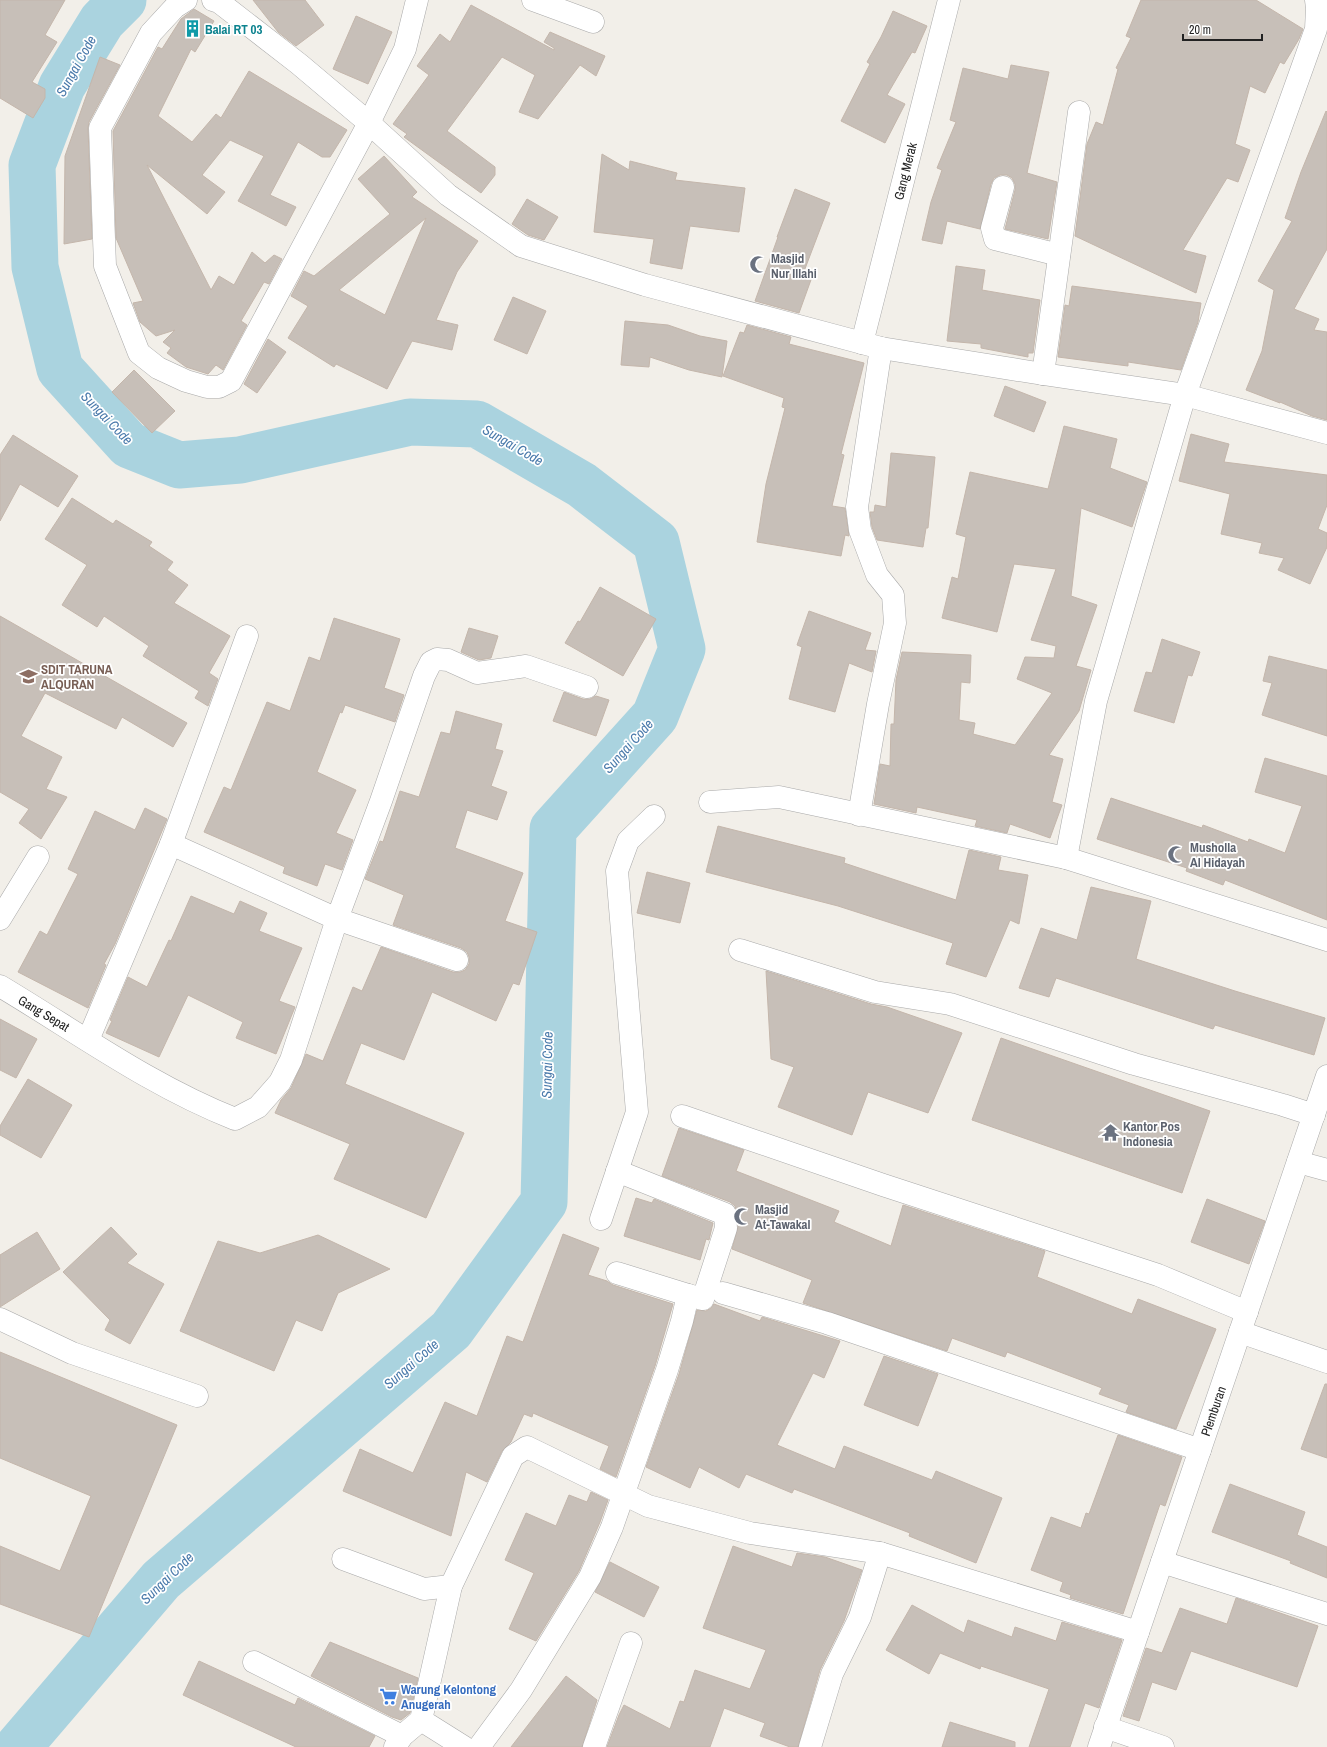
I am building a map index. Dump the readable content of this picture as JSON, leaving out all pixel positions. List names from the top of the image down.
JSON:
{
  "streets": {
    "street": ["Gang Merak", "Gang Sepat", "Plemburan"]
  },
  "water": ["Sungai Code"],
  "places": {
    "building": ["Balai RT 03"],
    "mosque": ["Masjid Nur Illahi", "Musholla Al Hidayah", "Masjid At-Tawakal"],
    "school or university": ["SDIT TARUNA ALQURAN"],
    "temple": ["Kantor Pos Indonesia"],
    "supermarket": ["Warung Kelontong Anugerah"]
  },
  "scale_bar": "20 m"
}
